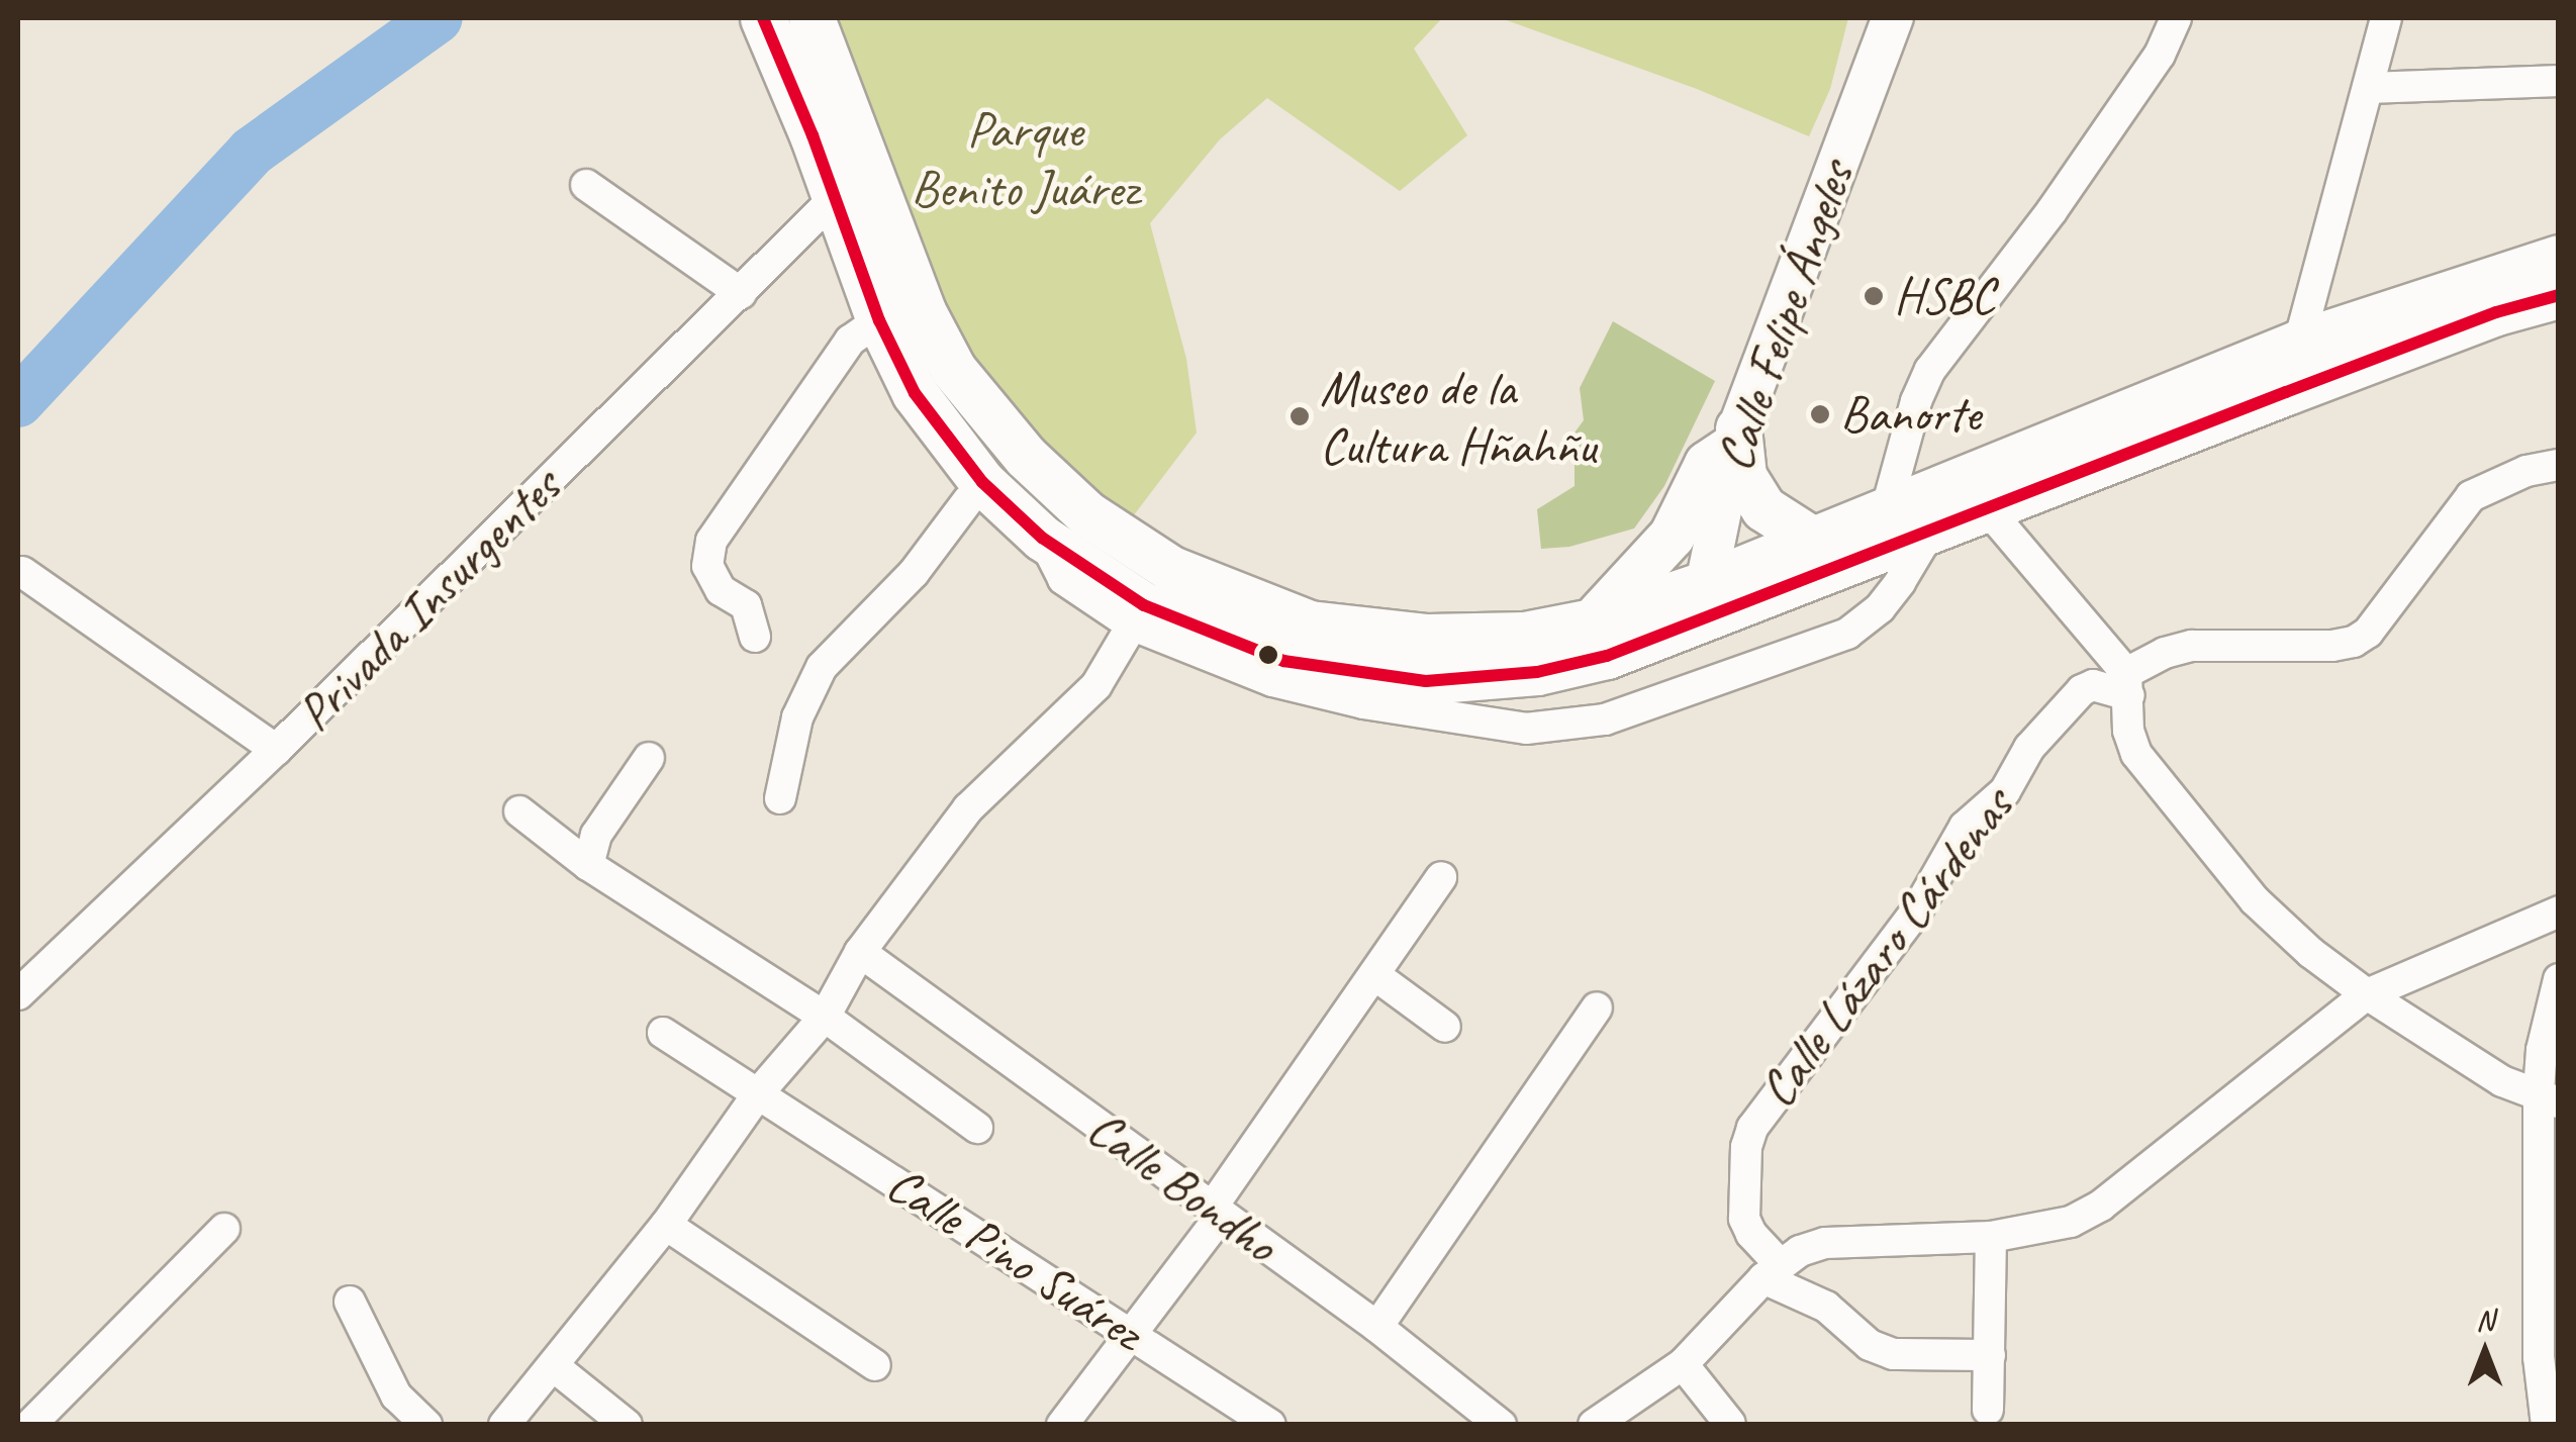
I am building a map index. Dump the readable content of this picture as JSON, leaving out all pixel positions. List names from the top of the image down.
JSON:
{
  "streets": {
    "main road": ["Calle Felipe Ángeles"],
    "street": [
      "Privada Insurgentes",
      "Calle Lázaro Cárdenas",
      "Calle Bondho",
      "Calle Pino Suárez"
    ]
  },
  "parks": ["Parque Benito Juárez"],
  "places": ["HSBC", "Banorte", "Museo de la Cultura Hñahñu"],
  "north": "top"
}
